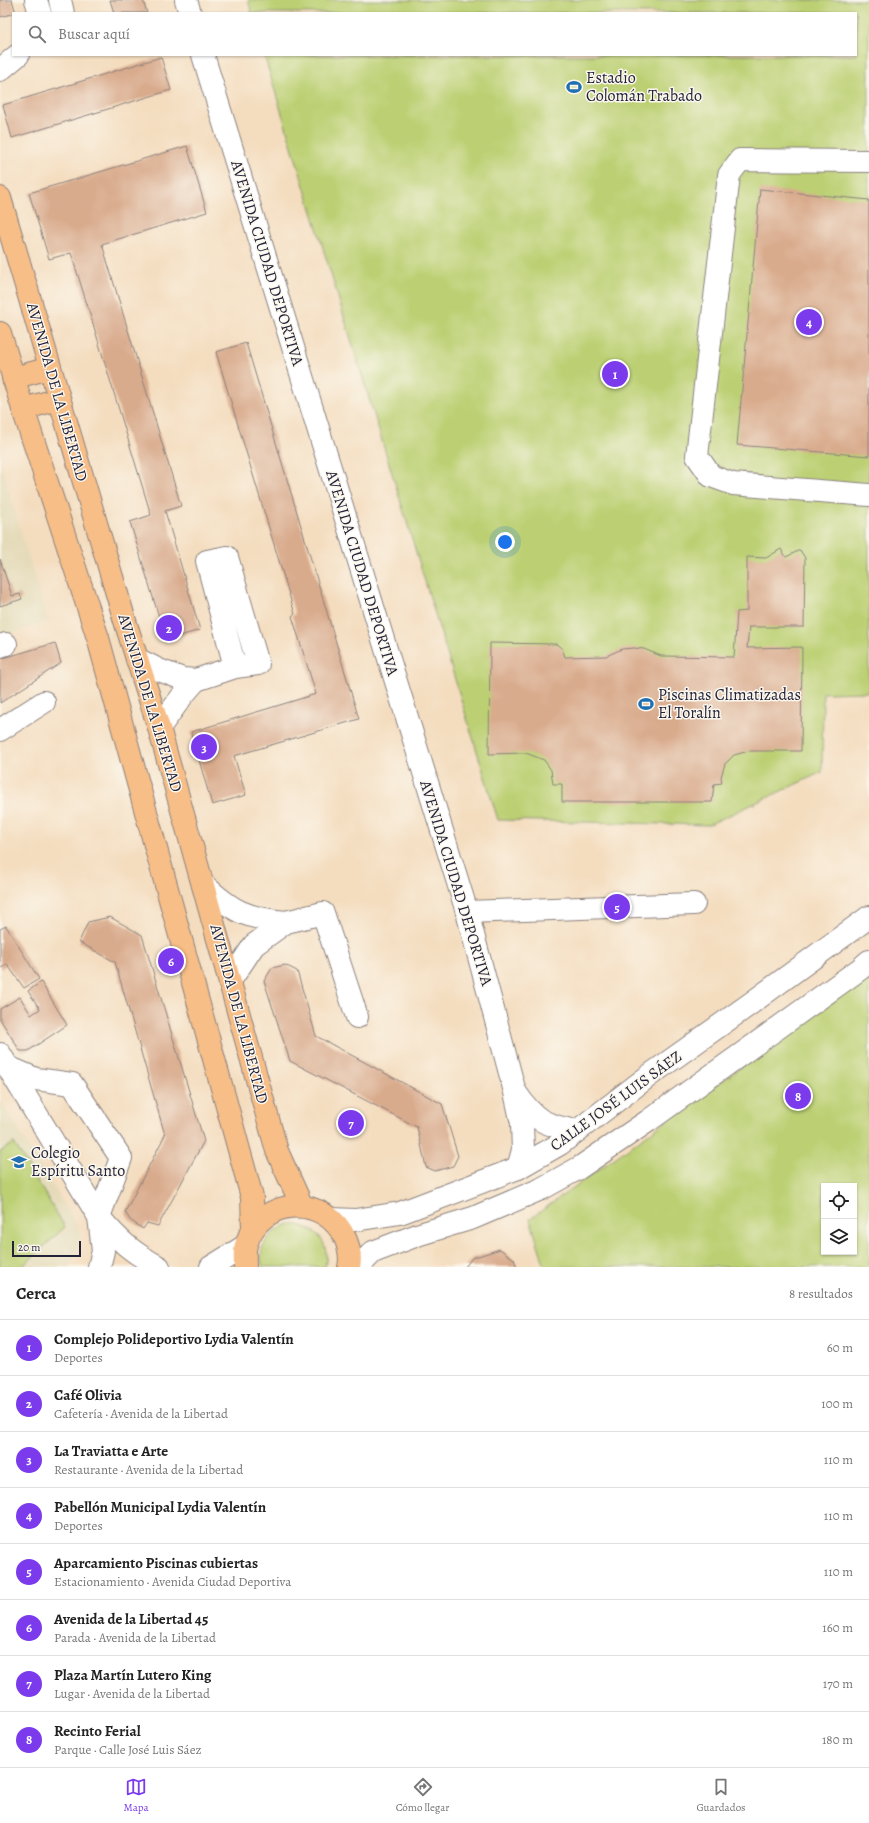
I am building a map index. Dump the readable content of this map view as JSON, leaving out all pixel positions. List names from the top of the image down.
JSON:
{
  "streets": {
    "main road": ["AVENIDA DE LA LIBERTAD"],
    "street": ["AVENIDA CIUDAD DEPORTIVA", "CALLE JOSÉ LUIS SÁEZ"]
  },
  "crossings": [
    ["AVENIDA CIUDAD DEPORTIVA", "CALLE JOSÉ LUIS SÁEZ"]
  ],
  "places": {
    "sports": ["Estadio Colomán Trabado", "Piscinas Climatizadas El Toralín"],
    "school or university": ["Colegio Espíritu Santo"]
  },
  "scale_bar": "20 m",
  "page": {
    "search": "Buscar aquí",
    "pins": [
      "4",
      "1",
      "2",
      "3",
      "5",
      "6",
      "8",
      "7"
    ],
    "scale": "20 m",
    "heading": ["Cerca", "8 resultados"],
    "list": [
      {
        "mark": "1",
        "name": "Complejo Polideportivo Lydia Valentín",
        "note": "Deportes",
        "value": "60 m"
      },
      {
        "mark": "2",
        "name": "Café Olivia",
        "note": "Cafetería · Avenida de la Libertad",
        "value": "100 m"
      },
      {
        "mark": "3",
        "name": "La Traviatta e Arte",
        "note": "Restaurante · Avenida de la Libertad",
        "value": "110 m"
      },
      {
        "mark": "4",
        "name": "Pabellón Municipal Lydia Valentín",
        "note": "Deportes",
        "value": "110 m"
      },
      {
        "mark": "5",
        "name": "Aparcamiento Piscinas cubiertas",
        "note": "Estacionamiento · Avenida Ciudad Deportiva",
        "value": "110 m"
      },
      {
        "mark": "6",
        "name": "Avenida de la Libertad 45",
        "note": "Parada · Avenida de la Libertad",
        "value": "160 m"
      },
      {
        "mark": "7",
        "name": "Plaza Martín Lutero King",
        "note": "Lugar · Avenida de la Libertad",
        "value": "170 m"
      },
      {
        "mark": "8",
        "name": "Recinto Ferial",
        "note": "Parque · Calle José Luis Sáez",
        "value": "180 m"
      }
    ],
    "nav": ["Mapa", "Cómo llegar", "Guardados"]
  }
}
